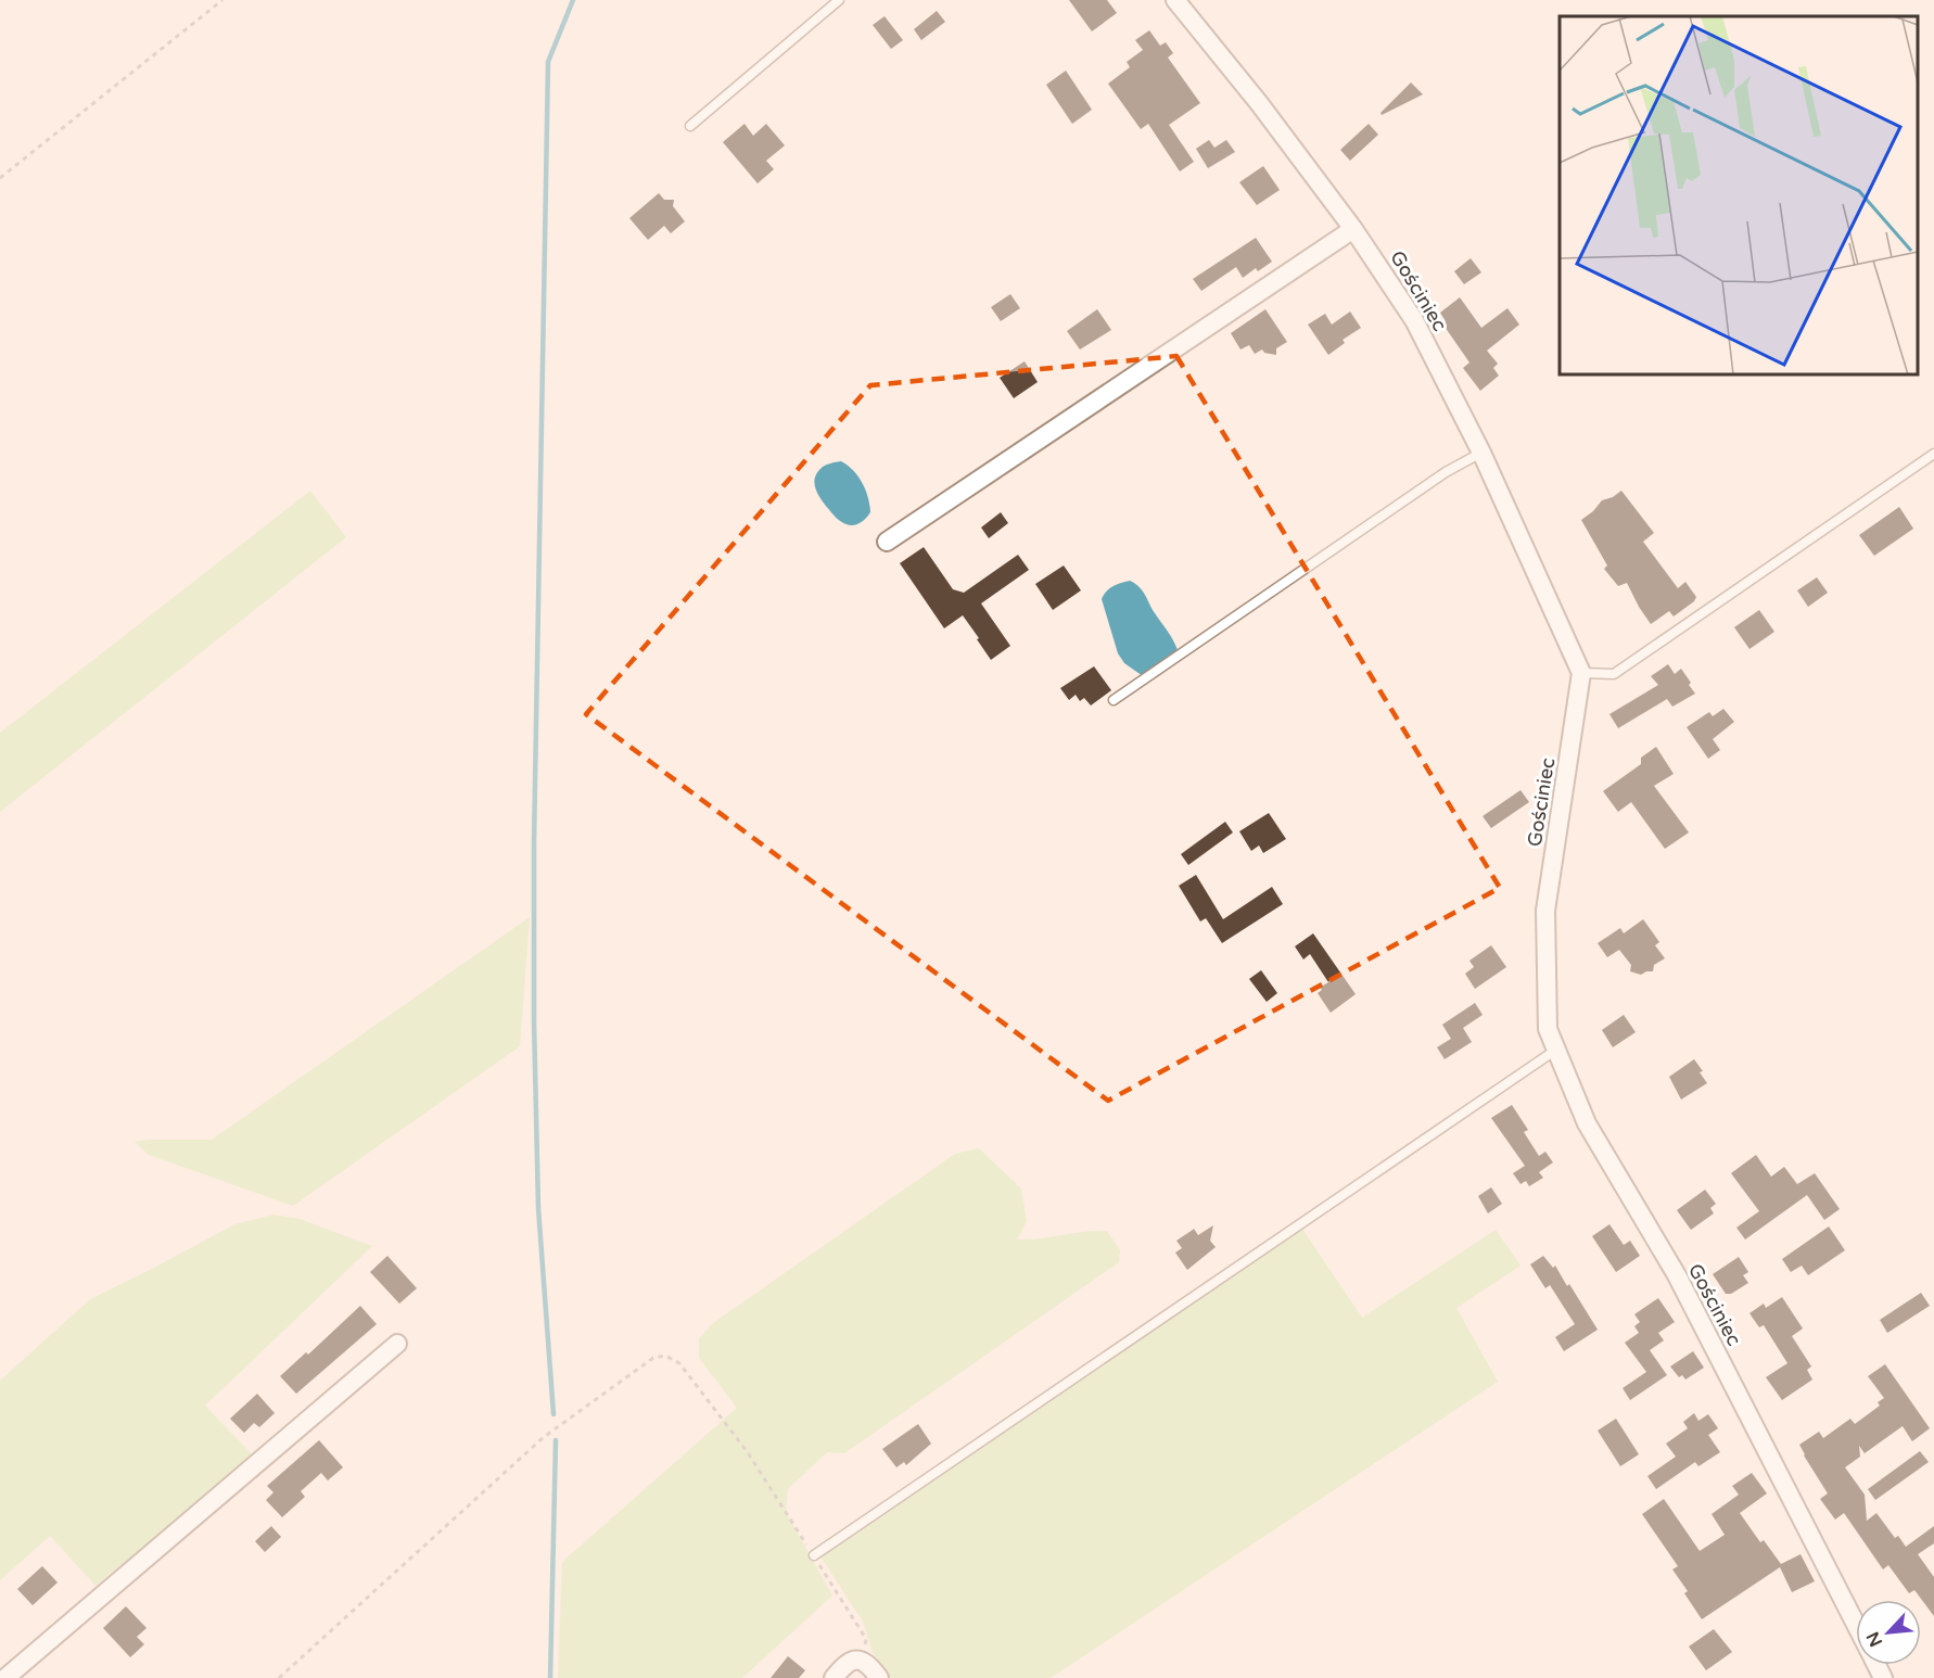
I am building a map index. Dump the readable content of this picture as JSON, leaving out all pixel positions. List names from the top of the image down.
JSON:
{
  "streets": {
    "street": ["Gościniec"]
  },
  "north": "bottom left"
}
